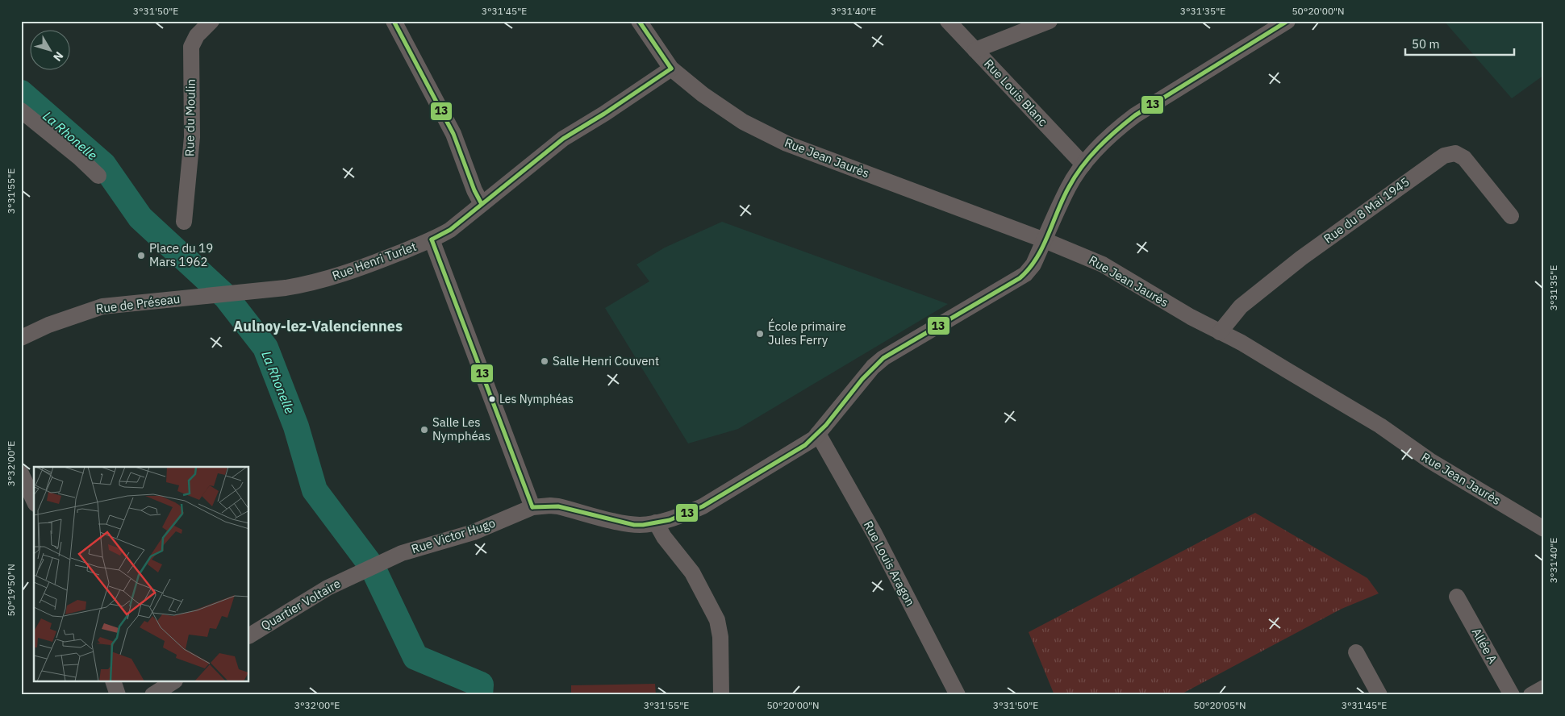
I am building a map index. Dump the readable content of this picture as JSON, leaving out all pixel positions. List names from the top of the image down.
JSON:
{
  "streets": {
    "street": [
      "Rue Louis Blanc",
      "Rue du Moulin",
      "Rue Jean Jaurès",
      "Rue du 8 Mai 1945",
      "Rue Henri Turlet",
      "Rue de Préseau",
      "Rue Victor Hugo",
      "Rue Louis Aragon",
      "Quartier Voltaire",
      "Allée A"
    ]
  },
  "crossings": [
    ["Rue Louis Blanc", "Rue Victor Hugo"],
    ["Rue Jean Jaurès", "Rue du 8 Mai 1945"],
    ["Rue Jean Jaurès", "Rue Henri Turlet"],
    ["Rue Jean Jaurès", "Rue Victor Hugo"],
    ["Rue Henri Turlet", "Rue de Préseau"],
    ["Rue Victor Hugo", "Rue Louis Aragon"],
    ["Rue Victor Hugo", "Quartier Voltaire"]
  ],
  "districts": ["Aulnoy-lez-Valenciennes"],
  "water": ["La Rhonelle"],
  "places": [
    "Place du 19 Mars 1962",
    "École primaire Jules Ferry",
    "Salle Henri Couvent",
    "Les Nymphéas",
    "Salle Les Nymphéas"
  ],
  "lines": ["transit line 13"],
  "scale_bar": "50 m",
  "north": "bottom right",
  "coordinates": [
    "3°31'50\"E",
    "3°31'45\"E",
    "3°31'40\"E",
    "3°31'35\"E",
    "50°20'00\"N",
    "3°31'55\"E",
    "3°32'00\"E",
    "50°19'50\"N",
    "50°20'05\"N"
  ]
}
